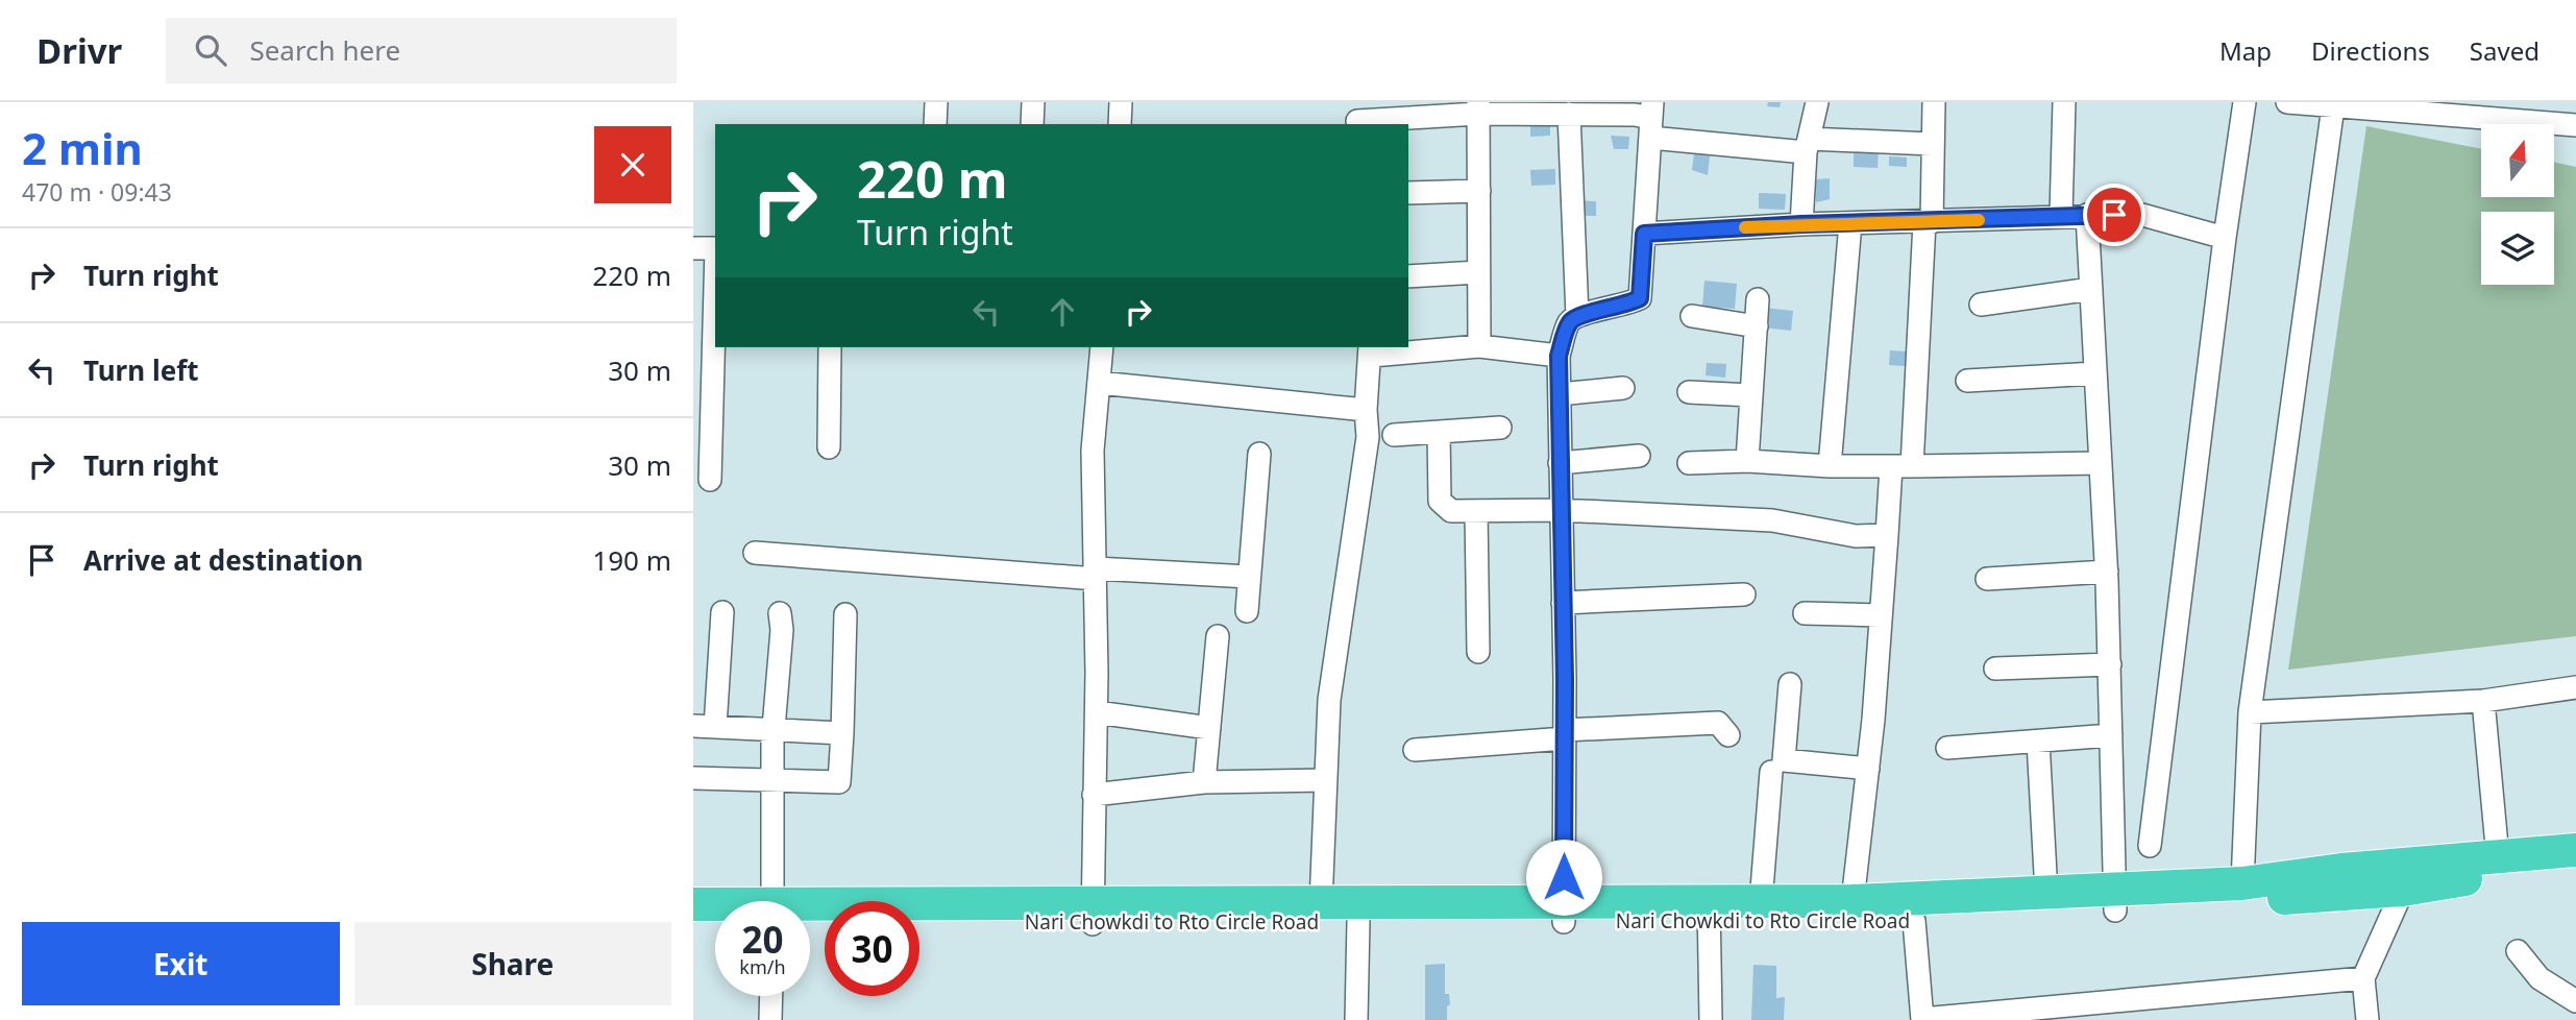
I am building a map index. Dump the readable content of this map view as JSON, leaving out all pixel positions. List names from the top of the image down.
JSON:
{
  "streets": {
    "highway": ["Nari Chowkdi to Rto Circle Road"]
  },
  "north": "top",
  "page": {
    "header": "Drivr",
    "search": "Search here",
    "nav": ["Map", "Directions", "Saved"],
    "heading": ["2 min", "470 m · 09:43"],
    "turn": ["220 m", "Turn right"],
    "list": [
      {
        "name": "Turn right",
        "value": "220 m"
      },
      {
        "name": "Turn left",
        "value": "30 m"
      },
      {
        "name": "Turn right",
        "value": "30 m"
      },
      {
        "name": "Arrive at destination",
        "value": "190 m"
      }
    ],
    "speed": "20 km/h",
    "limit": "30",
    "buttons": ["Exit", "Share"]
  }
}
